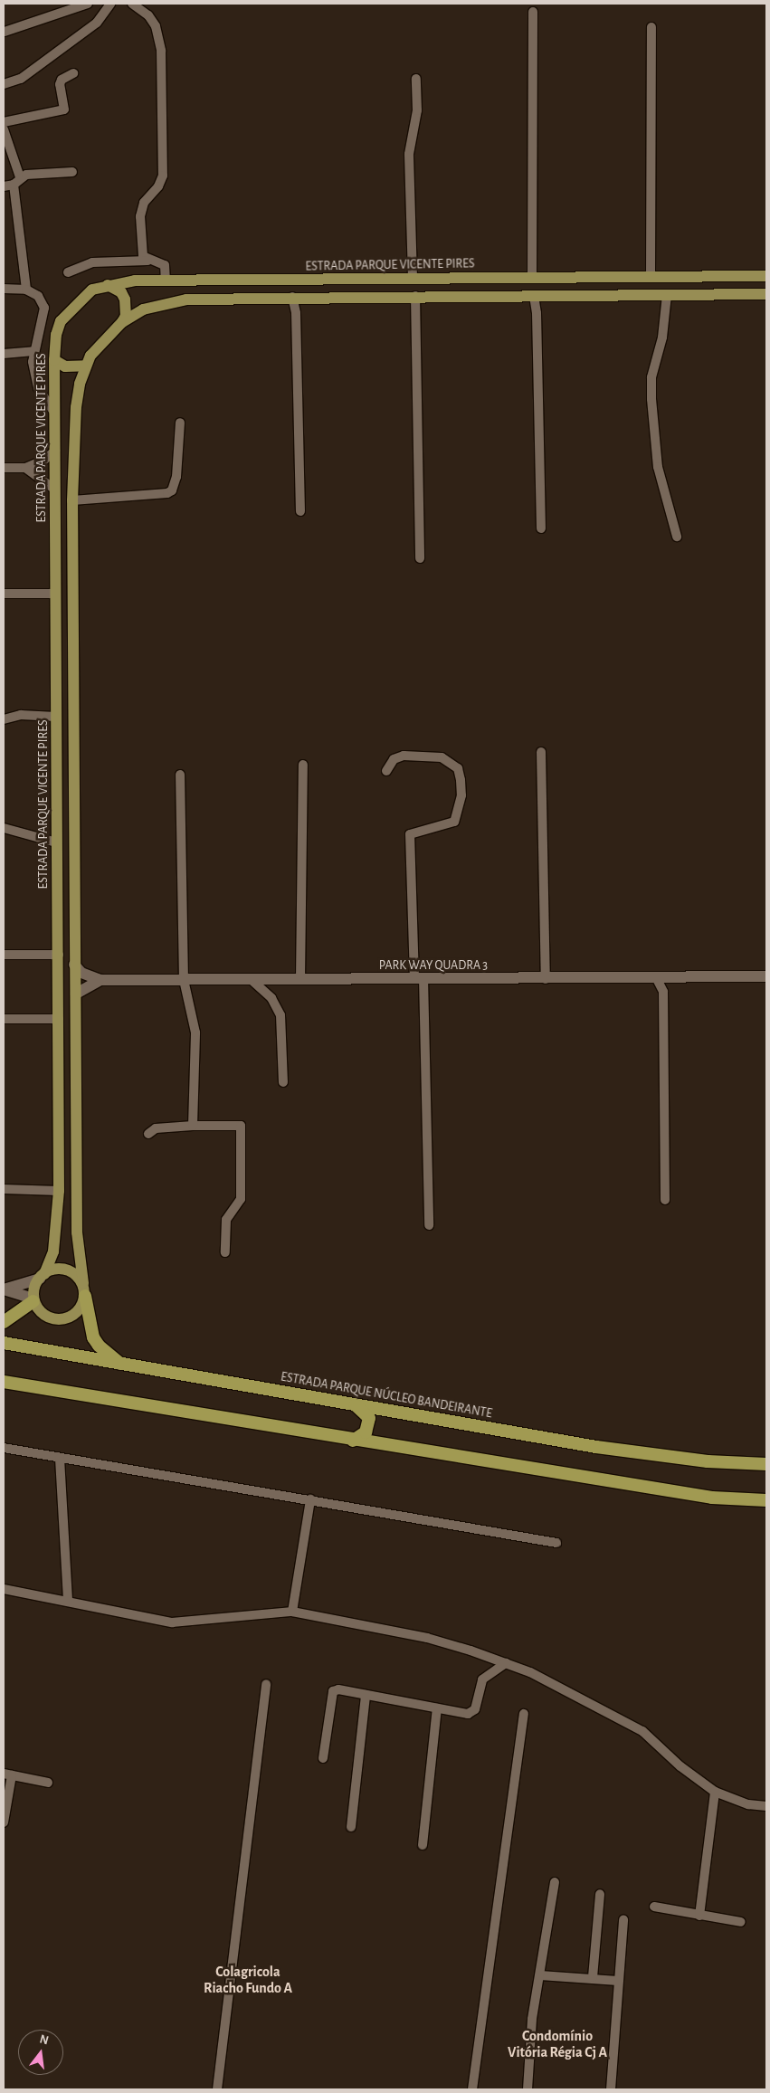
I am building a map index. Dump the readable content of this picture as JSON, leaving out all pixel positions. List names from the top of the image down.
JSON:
{
  "streets": {
    "highway": ["ESTRADA PARQUE NÚCLEO BANDEIRANTE"],
    "main road": ["ESTRADA PARQUE VICENTE PIRES"],
    "street": ["PARK WAY QUADRA 3"]
  },
  "districts": ["Colagricola Riacho Fundo A", "Condomínio Vitória Régia Cj A"],
  "north": "top"
}
